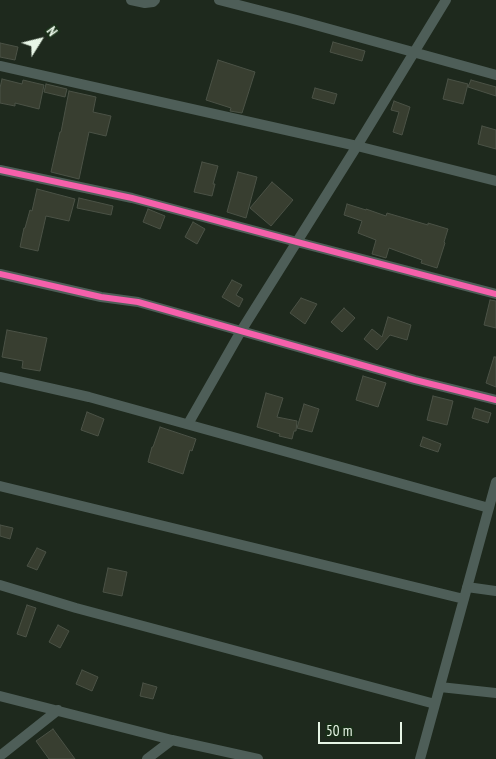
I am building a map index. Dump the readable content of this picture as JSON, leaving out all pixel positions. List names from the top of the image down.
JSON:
{
  "scale_bar": "50 m",
  "north": "top right"
}
